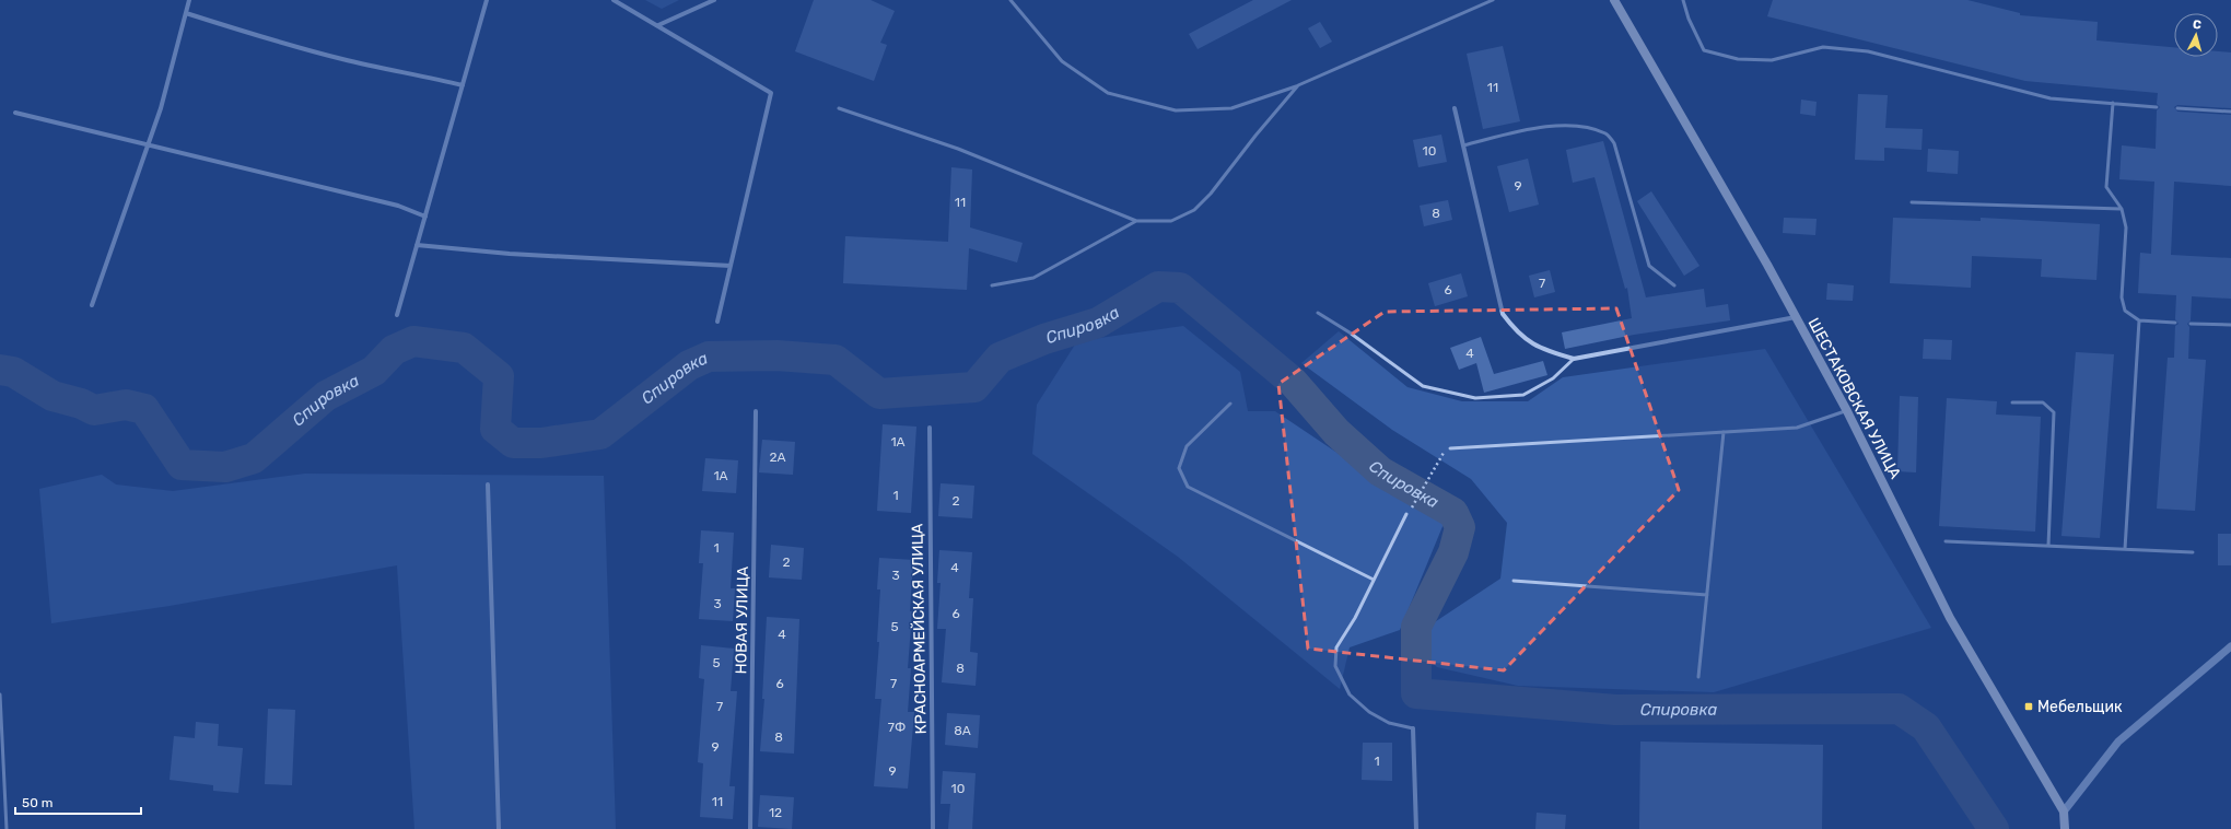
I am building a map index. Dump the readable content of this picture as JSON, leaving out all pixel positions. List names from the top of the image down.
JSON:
{
  "streets": {
    "main road": ["ШЕСТАКОВСКАЯ УЛИЦА"],
    "street": ["НОВАЯ УЛИЦА", "КРАСНОАРМЕЙСКАЯ УЛИЦА"]
  },
  "water": ["Спировка"],
  "places": {
    "transit": ["Мебельщик"]
  },
  "house_numbers": [
    "11",
    "10",
    "9",
    "11",
    "8",
    "7",
    "6",
    "4",
    "1А",
    "2А",
    "1А",
    "1",
    "2",
    "1",
    "2",
    "4",
    "3",
    "3",
    "6",
    "5",
    "4",
    "5",
    "8",
    "6",
    "7",
    "7",
    "7Ф",
    "8А",
    "8",
    "9",
    "1",
    "9",
    "10",
    "11",
    "12"
  ],
  "scale_bar": "50 m",
  "north": "top"
}
